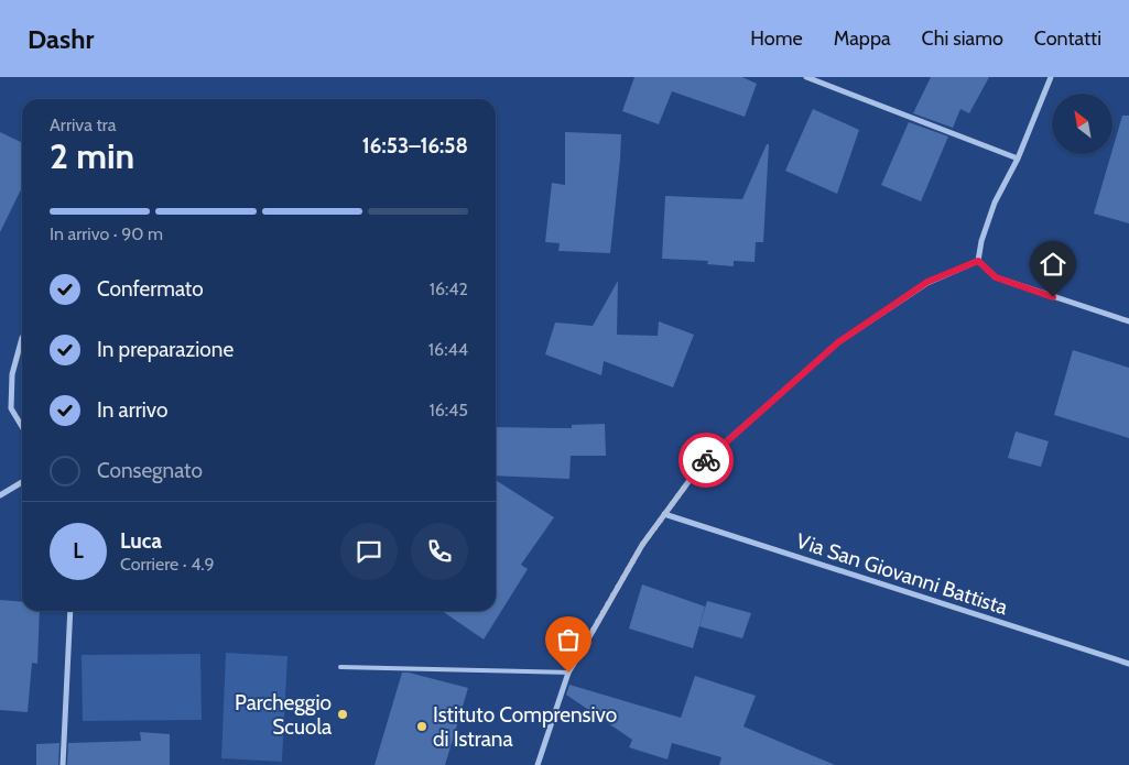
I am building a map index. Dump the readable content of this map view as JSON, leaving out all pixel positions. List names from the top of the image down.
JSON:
{
  "streets": {
    "street": ["Via San Giovanni Battista"]
  },
  "places": ["Parcheggio Scuola", "Istituto Comprensivo di Istrana"],
  "north": "top left",
  "page": {
    "header": "Dashr",
    "nav": [
      "Home",
      "Mappa",
      "Chi siamo",
      "Contatti"
    ],
    "heading": ["2 min", "Arriva tra", "16:53–16:58"],
    "panel": ["Luca", "Corriere · 4.9"],
    "bar": "In arrivo · 90 m",
    "list": [
      ["Confermato", "16:42"],
      ["In preparazione", "16:44"],
      ["In arrivo", "16:45"],
      "Consegnato"
    ],
    "round": "L"
  }
}
